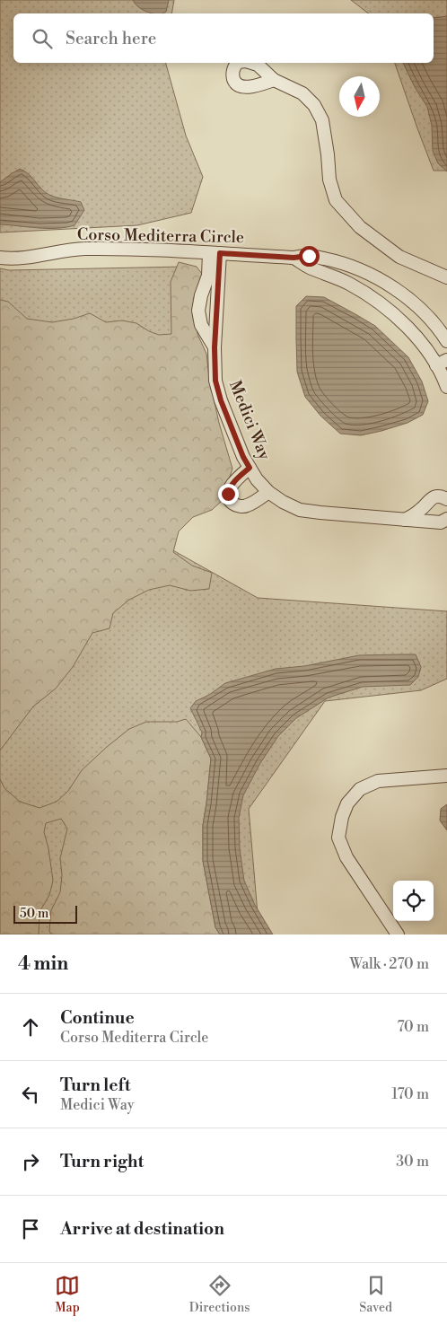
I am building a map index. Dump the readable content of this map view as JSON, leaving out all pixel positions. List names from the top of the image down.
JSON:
{
  "streets": {
    "street": ["Corso Mediterra Circle", "Medici Way"]
  },
  "crossings": [
    ["Corso Mediterra Circle", "Medici Way"]
  ],
  "scale_bar": "50 m",
  "north": "bottom",
  "page": {
    "search": "Search here",
    "scale": "50 m",
    "heading": ["4 min", "Walk · 270 m"],
    "list": [
      ["Continue", "Corso Mediterra Circle", "70 m"],
      ["Turn left", "Medici Way", "170 m"],
      ["Turn right", "30 m"],
      "Arrive at destination"
    ],
    "nav": ["Map", "Directions", "Saved"]
  }
}
